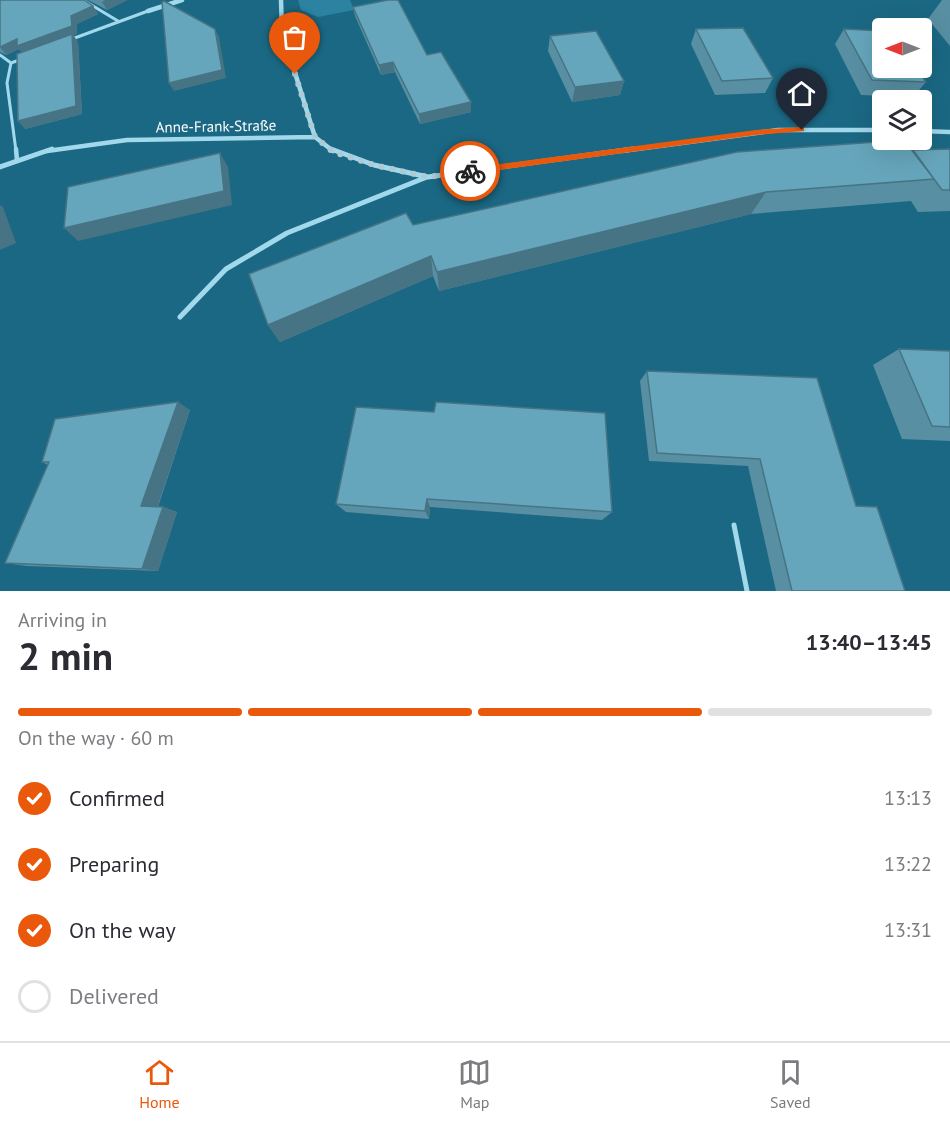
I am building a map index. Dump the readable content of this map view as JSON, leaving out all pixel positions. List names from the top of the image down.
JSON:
{
  "streets": {
    "street": ["Anne-Frank-Straße"]
  },
  "north": "left",
  "page": {
    "heading": ["2 min", "Arriving in", "13:40–13:45"],
    "bar": "On the way · 60 m",
    "list": [
      ["Confirmed", "13:13"],
      ["Preparing", "13:22"],
      ["On the way", "13:31"],
      "Delivered"
    ],
    "tabs": ["Home", "Map", "Saved"]
  }
}
